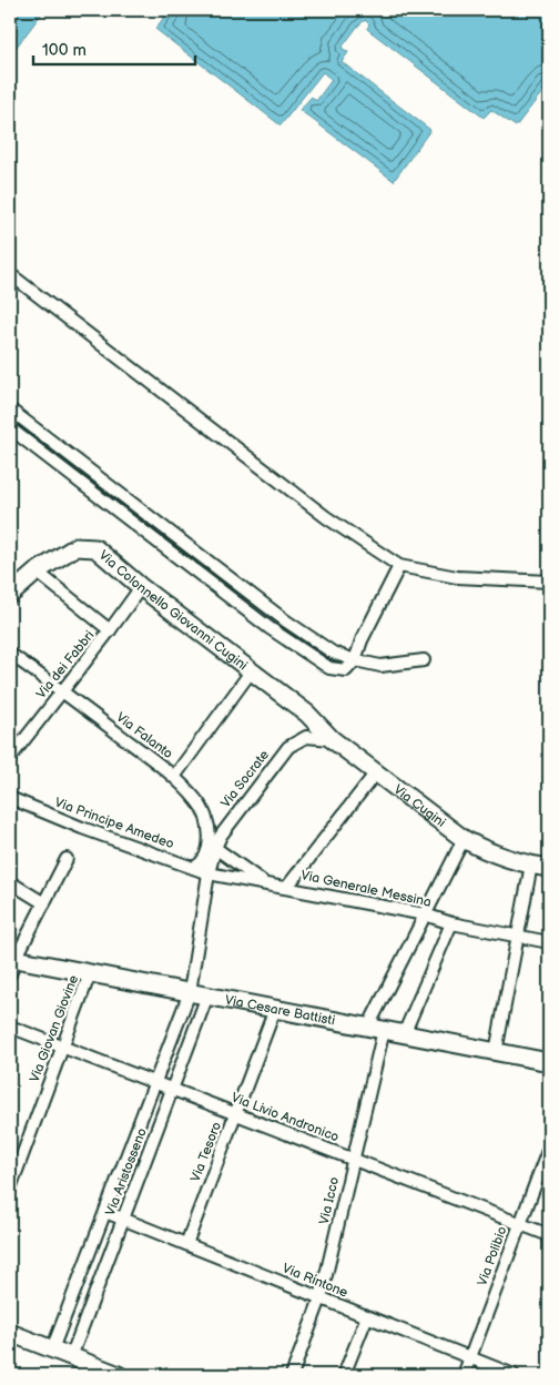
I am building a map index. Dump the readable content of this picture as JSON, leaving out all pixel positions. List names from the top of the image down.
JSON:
{
  "streets": {
    "main road": ["Via Colonnello Giovanni Cugini", "Via Cugini", "Via Cesare Battisti"],
    "street": [
      "Via dei Fabbri",
      "Via Falanto",
      "Via Socrate",
      "Via Principe Amedeo",
      "Via Generale Messina",
      "Via Giovan Giovine",
      "Via Livio Andronico",
      "Via Tesoro",
      "Via Aristosseno",
      "Via Icco",
      "Via Polibio",
      "Via Rintone"
    ]
  },
  "crossings": [
    ["Via Colonnello Giovanni Cugini", "Via dei Fabbri"],
    ["Via Colonnello Giovanni Cugini", "Via Cugini"],
    ["Via dei Fabbri", "Via Falanto"],
    ["Via Falanto", "Via Principe Amedeo"],
    ["Via Socrate", "Via Cugini"],
    ["Via Socrate", "Via Principe Amedeo"],
    ["Via Socrate", "Via Generale Messina"],
    ["Via Cugini", "Via Icco"],
    ["Via Principe Amedeo", "Via Generale Messina"],
    ["Via Generale Messina", "Via Icco"],
    ["Via Cesare Battisti", "Via Giovan Giovine"],
    ["Via Cesare Battisti", "Via Tesoro"],
    ["Via Cesare Battisti", "Via Aristosseno"],
    ["Via Cesare Battisti", "Via Icco"],
    ["Via Giovan Giovine", "Via Livio Andronico"],
    ["Via Livio Andronico", "Via Tesoro"],
    ["Via Livio Andronico", "Via Aristosseno"],
    ["Via Livio Andronico", "Via Icco"],
    ["Via Livio Andronico", "Via Polibio"],
    ["Via Tesoro", "Via Rintone"],
    ["Via Aristosseno", "Via Rintone"],
    ["Via Icco", "Via Rintone"],
    ["Via Polibio", "Via Rintone"]
  ],
  "scale_bar": "100 m"
}
